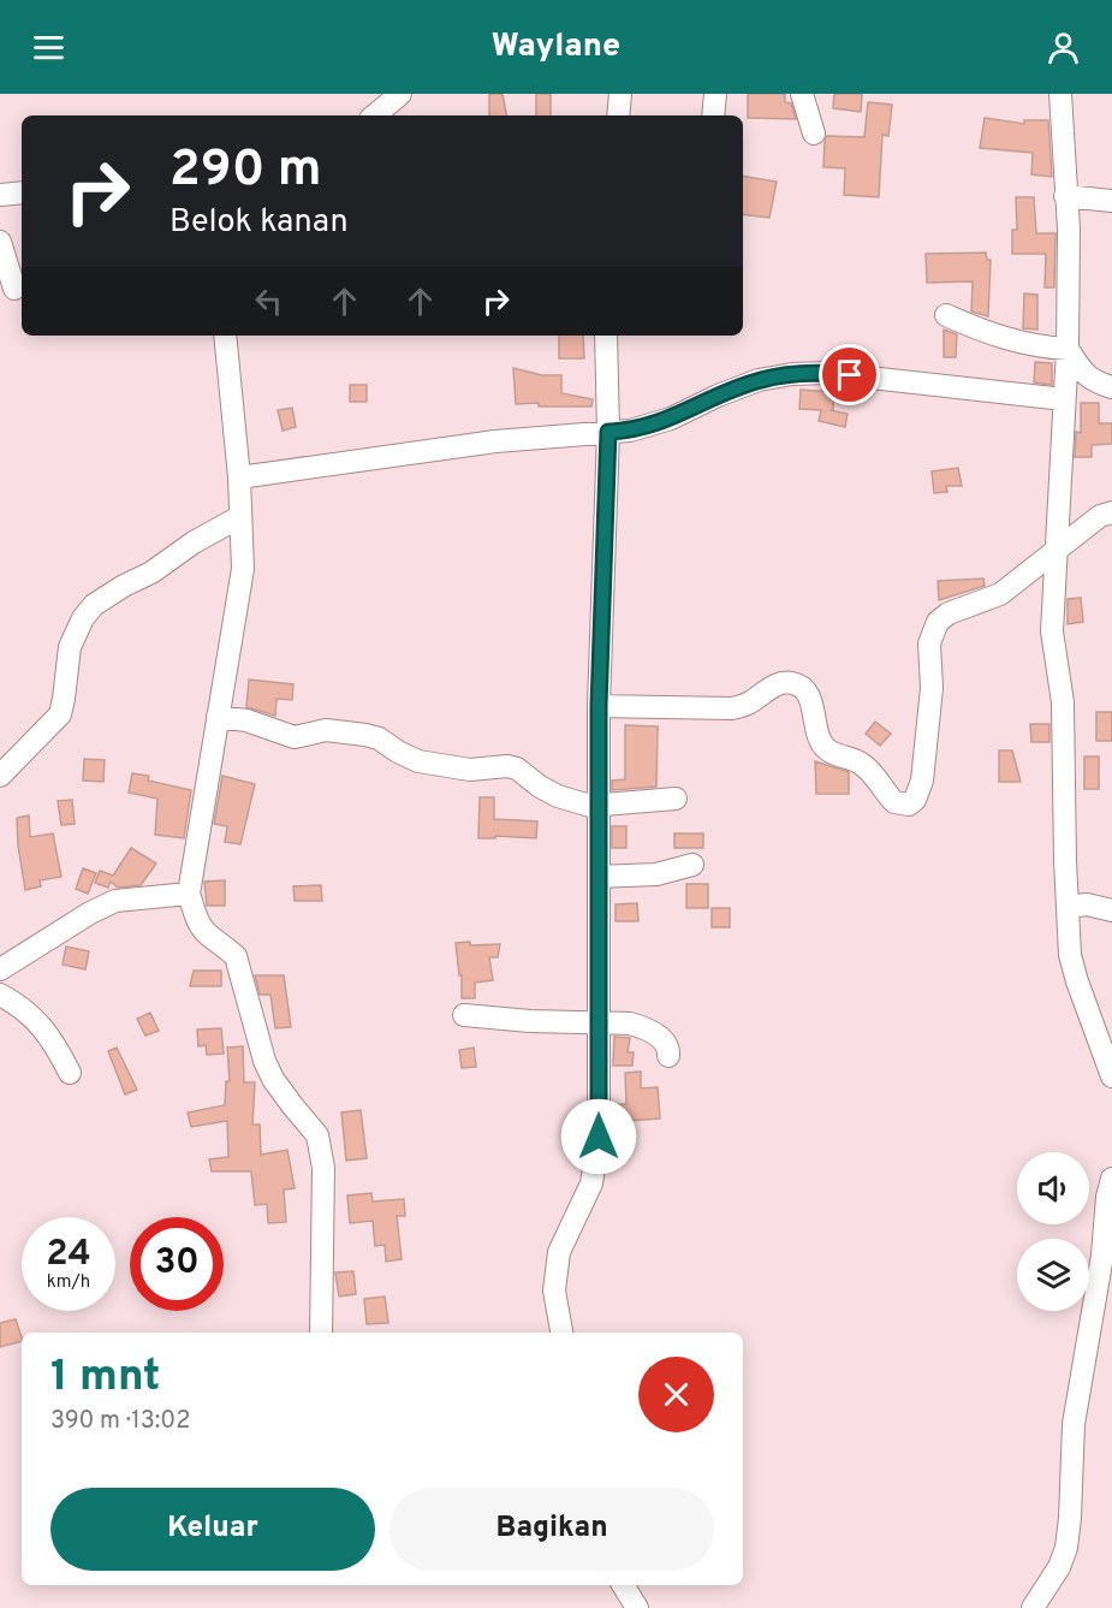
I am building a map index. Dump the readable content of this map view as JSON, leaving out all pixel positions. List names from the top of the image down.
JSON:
{
  "page": {
    "header": "Waylane",
    "turn": ["290 m", "Belok kanan"],
    "speed": "24 km/h",
    "limit": "30",
    "heading": ["1 mnt", "390 m · 13:02"],
    "buttons": ["Keluar", "Bagikan"]
  }
}
